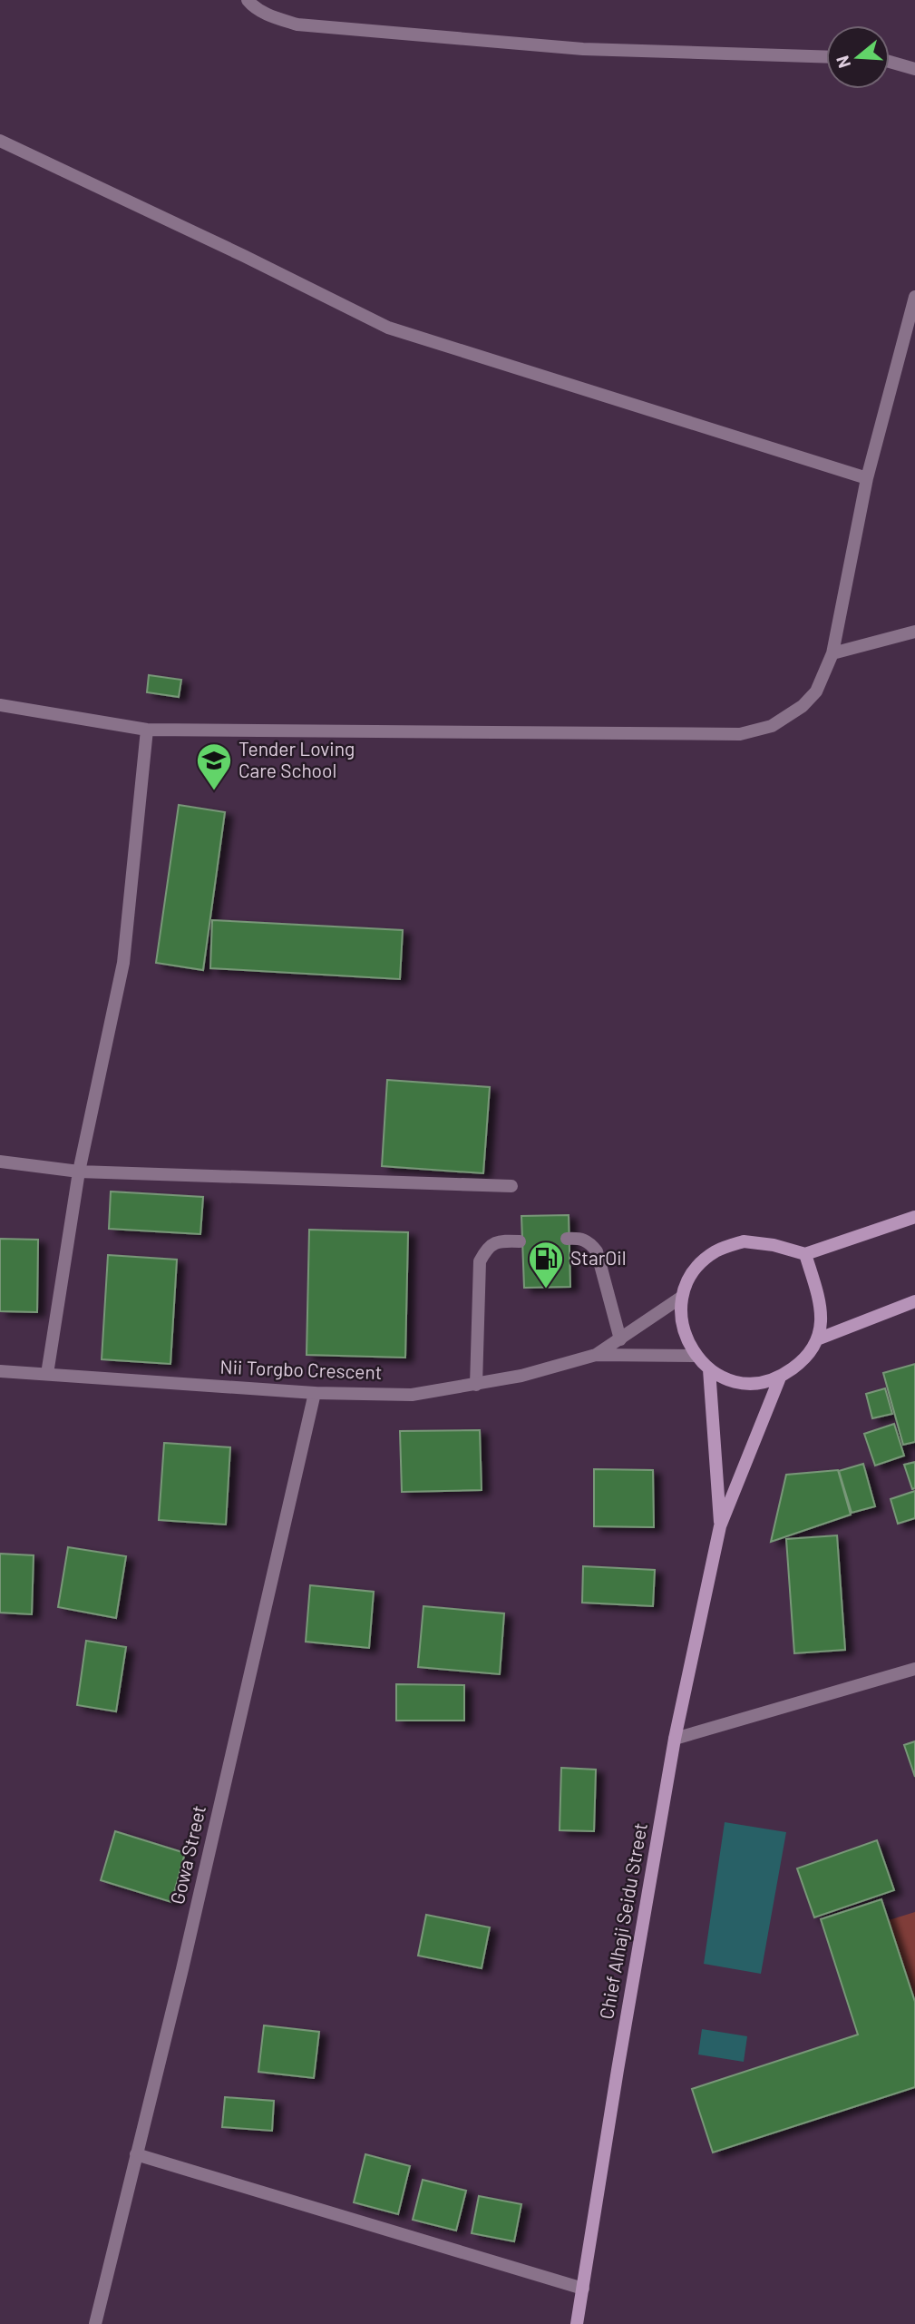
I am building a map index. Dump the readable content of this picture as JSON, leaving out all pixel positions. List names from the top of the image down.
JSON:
{
  "streets": {
    "main road": ["Chief Alhaji Seidu Street"],
    "street": ["Nii Torgbo Crescent", "Gowa Street"]
  },
  "crossings": [
    ["Nii Torgbo Crescent", "Gowa Street"]
  ],
  "places": {
    "school or university": ["Tender Loving Care School"],
    "fuel station": ["StarOil"]
  },
  "north": "left"
}
